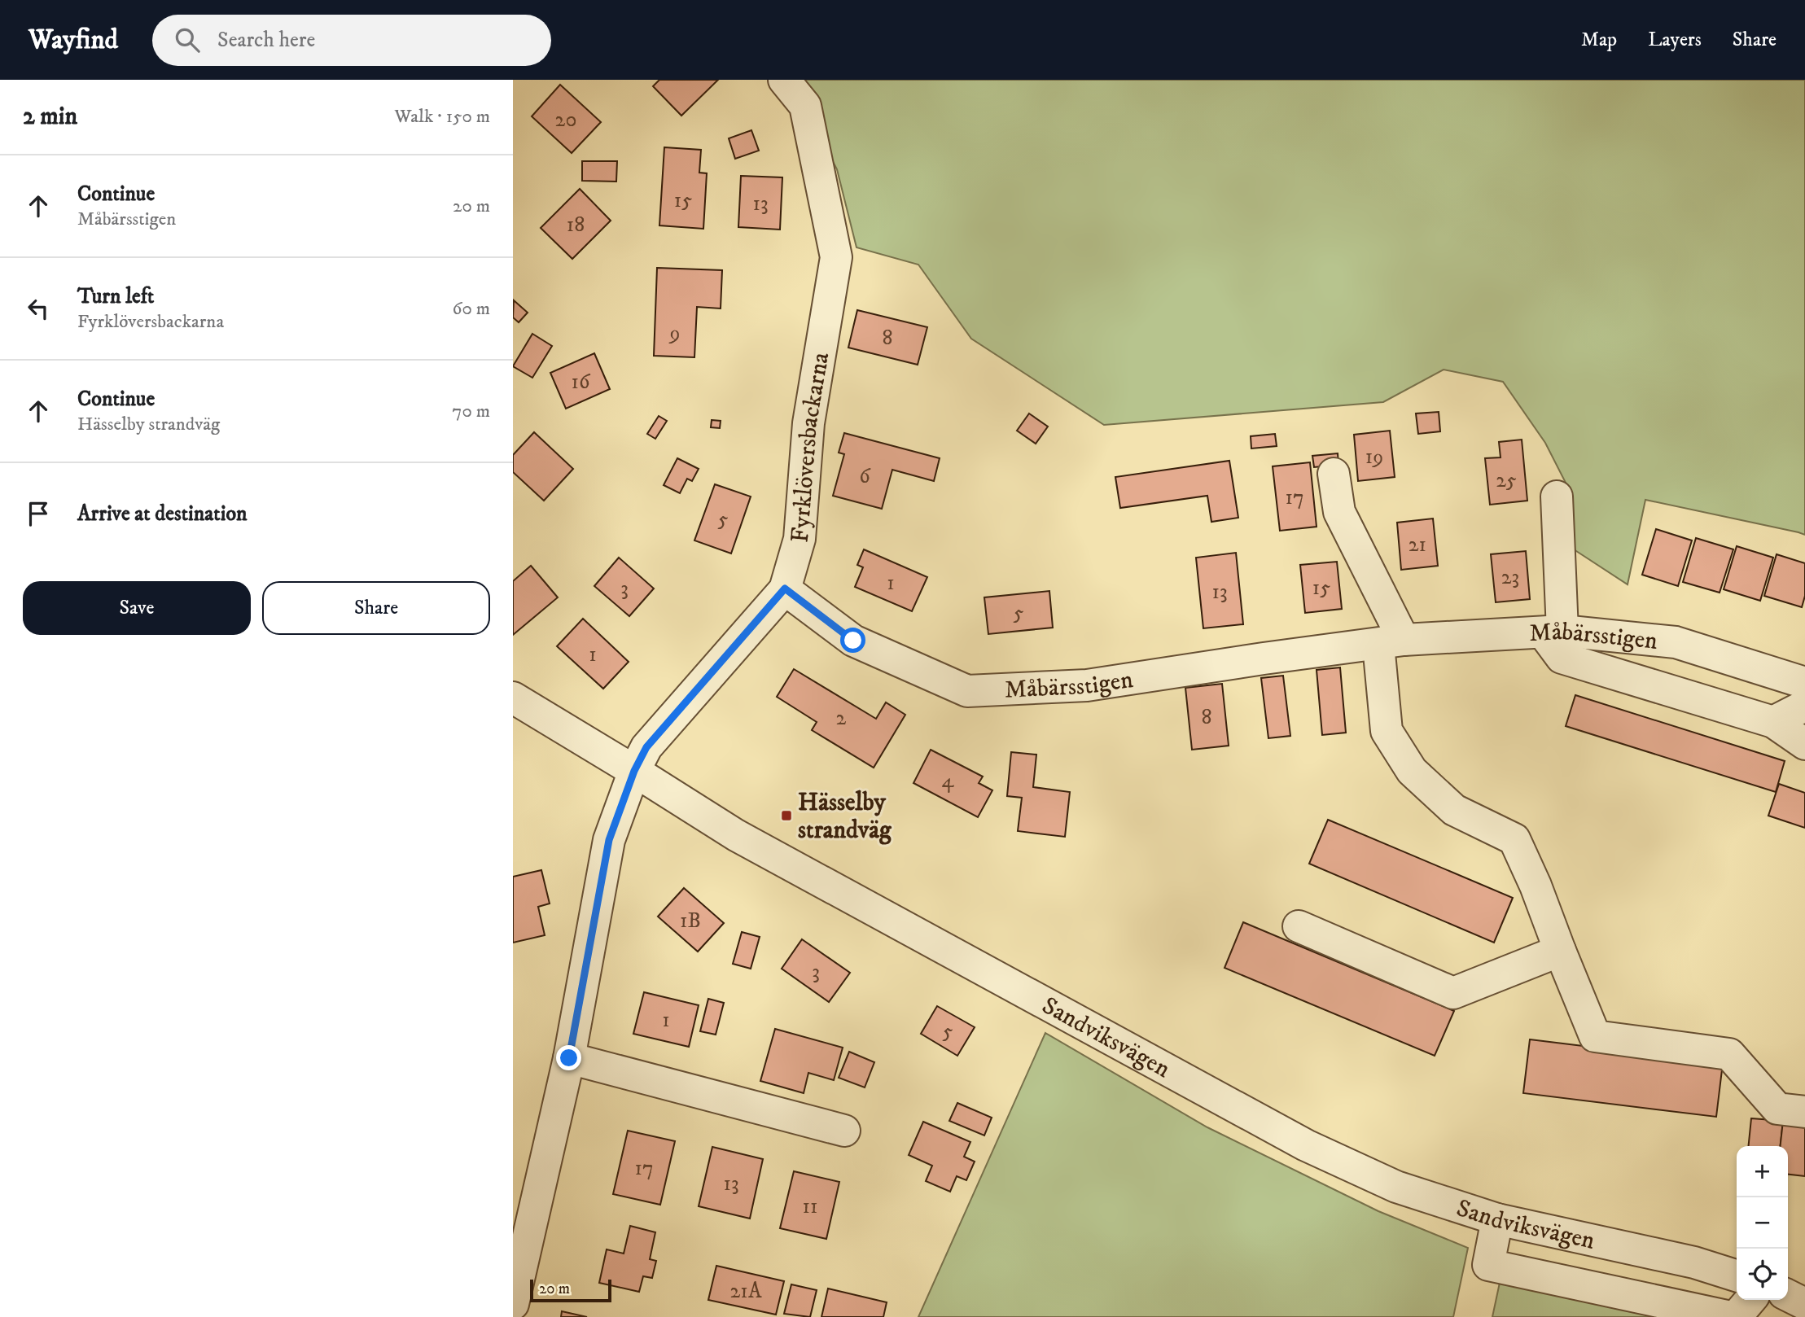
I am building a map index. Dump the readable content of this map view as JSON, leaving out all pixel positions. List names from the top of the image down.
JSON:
{
  "streets": {
    "street": ["Fyrklöversbackarna", "Måbärsstigen", "Sandviksvägen"]
  },
  "crossings": [
    ["Fyrklöversbackarna", "Måbärsstigen"],
    ["Fyrklöversbackarna", "Sandviksvägen"]
  ],
  "places": {
    "transit": ["Hässelby strandväg"]
  },
  "house_numbers": [
    "20",
    "15",
    "13",
    "18",
    "9",
    "8",
    "16",
    "19",
    "6",
    "25",
    "17",
    "5",
    "21",
    "23",
    "1",
    "15",
    "3",
    "13",
    "5",
    "1",
    "8",
    "2",
    "4",
    "1B",
    "3",
    "1",
    "5",
    "17",
    "13",
    "11",
    "21A"
  ],
  "scale_bar": "20 m",
  "page": {
    "header": "Wayfind",
    "search": "Search here",
    "nav": ["Map", "Layers", "Share"],
    "heading": ["2 min", "Walk · 150 m"],
    "list": [
      ["Continue", "Måbärsstigen", "20 m"],
      ["Turn left", "Fyrklöversbackarna", "60 m"],
      ["Continue", "Hässelby strandväg", "70 m"],
      "Arrive at destination"
    ],
    "buttons": ["Save", "Share"],
    "map_buttons": ["+", "−"],
    "scale": "20 m"
  }
}
